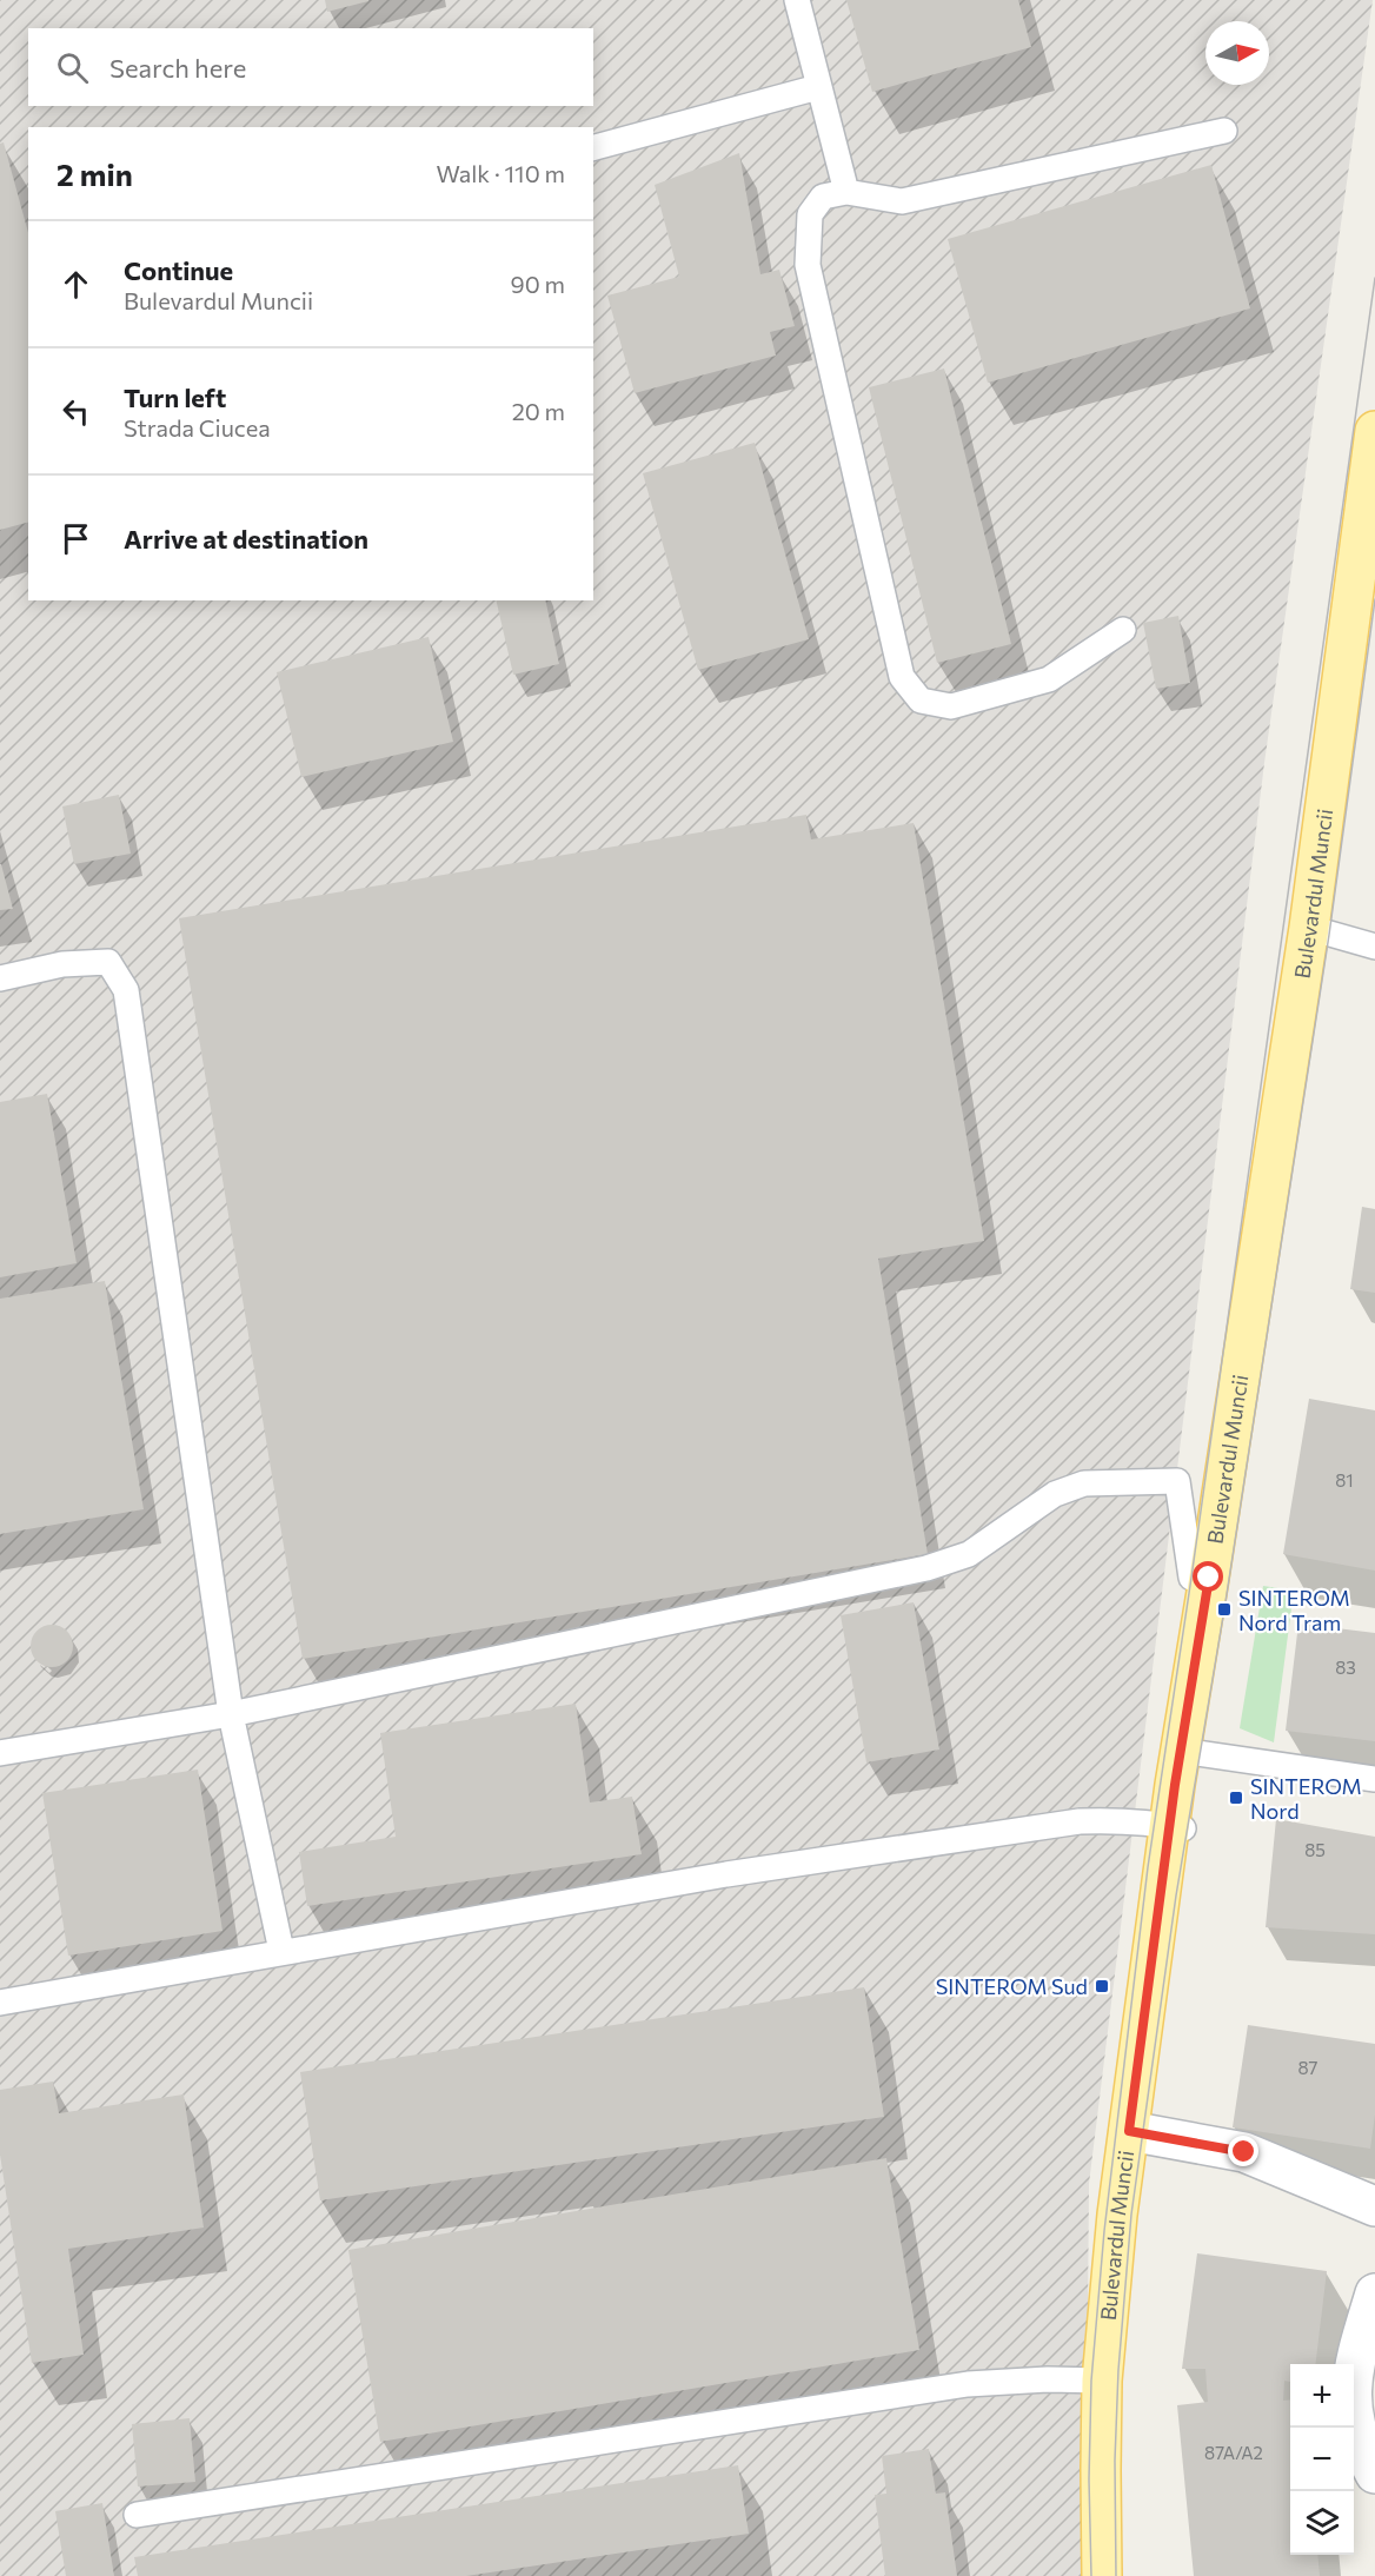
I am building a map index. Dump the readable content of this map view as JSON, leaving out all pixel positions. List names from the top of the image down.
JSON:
{
  "streets": {
    "main road": ["Bulevardul Muncii"]
  },
  "places": {
    "transit": ["SINTEROM Nord Tram", "SINTEROM Nord", "SINTEROM Sud"]
  },
  "house_numbers": [
    "81",
    "83",
    "85",
    "87",
    "87A/A2"
  ],
  "north": "right",
  "page": {
    "search": "Search here",
    "heading": ["2 min", "Walk · 110 m"],
    "list": [
      ["Continue", "Bulevardul Muncii", "90 m"],
      ["Turn left", "Strada Ciucea", "20 m"],
      "Arrive at destination"
    ],
    "map_buttons": ["+", "−"]
  }
}
